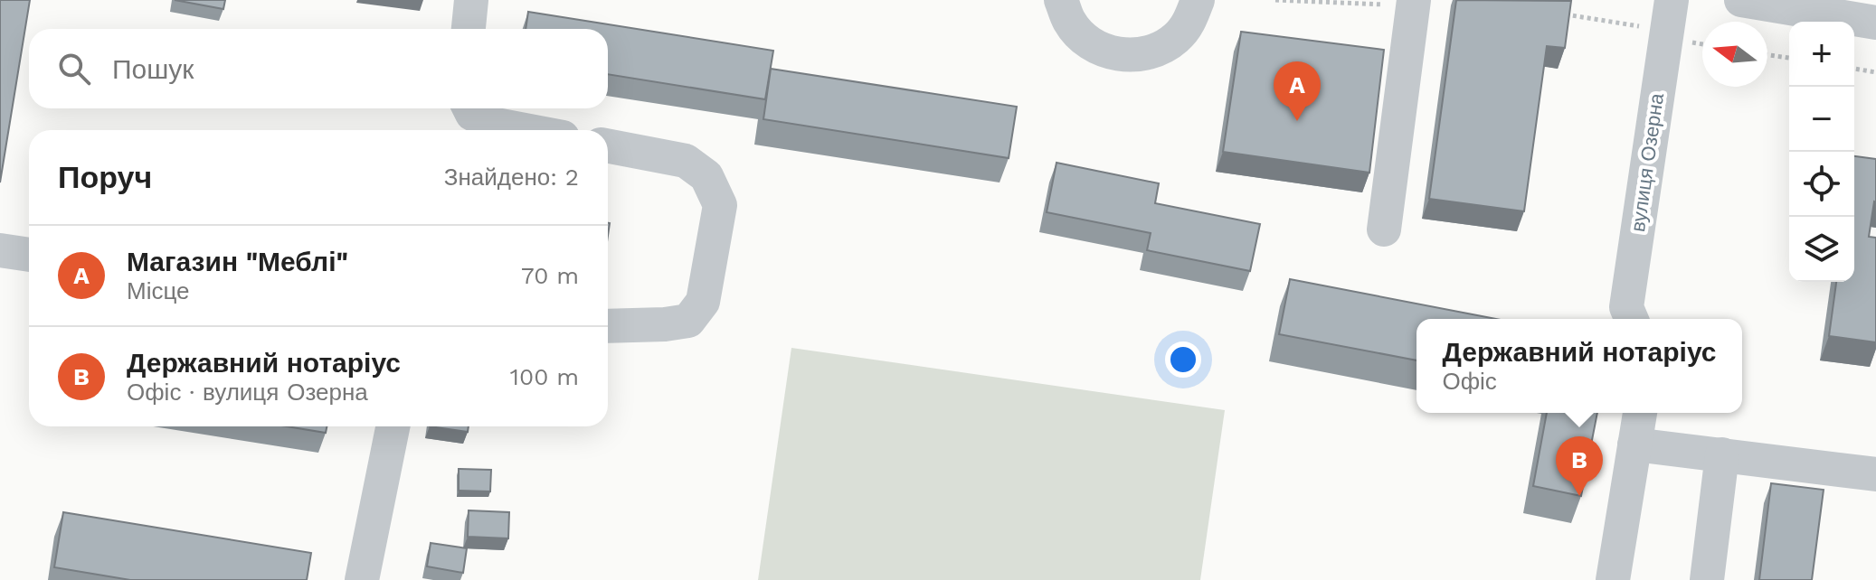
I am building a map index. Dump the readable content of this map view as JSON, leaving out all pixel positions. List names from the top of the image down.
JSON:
{
  "streets": {
    "street": ["вулиця Озерна"]
  },
  "north": "left",
  "page": {
    "map_buttons": ["+", "−"],
    "search": "Пошук",
    "pins": ["A", "B"],
    "heading": ["Поруч", "Знайдено: 2"],
    "list": [
      {
        "mark": "A",
        "name": "Магазин \"Меблі\"",
        "note": "Місце",
        "value": "70 m"
      },
      {
        "mark": "B",
        "name": "Державний нотаріус",
        "note": "Офіс · вулиця Озерна",
        "value": "100 m"
      }
    ],
    "popup": ["Державний нотаріус", "Офіс"]
  }
}
